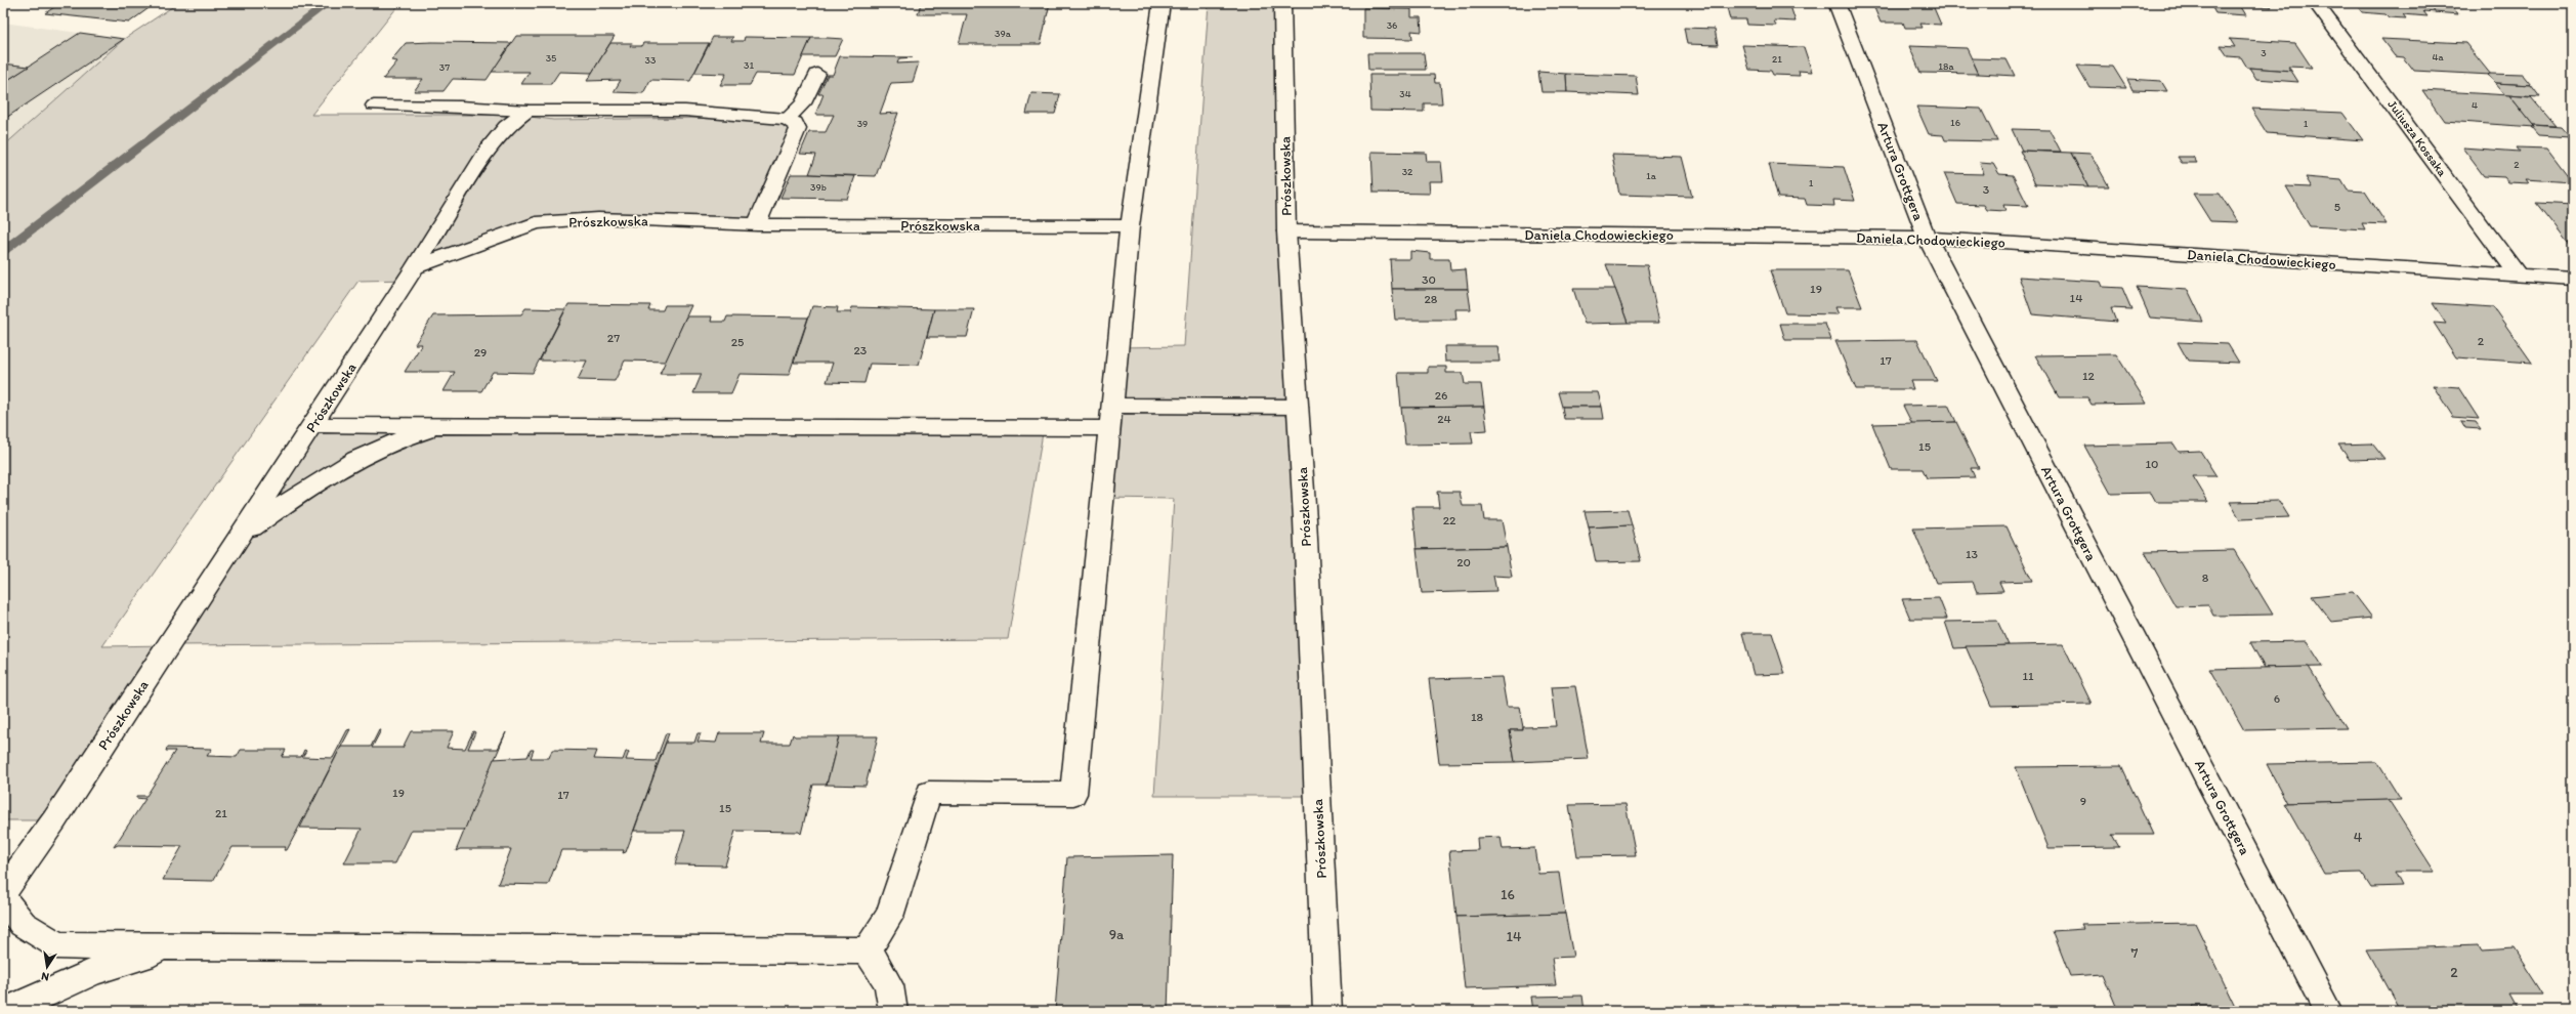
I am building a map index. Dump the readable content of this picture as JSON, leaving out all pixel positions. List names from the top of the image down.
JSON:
{
  "streets": {
    "street": [
      "Juliusza Kossaka",
      "Artura Grottgera",
      "Prószkowska",
      "Daniela Chodowieckiego"
    ]
  },
  "crossings": [
    ["Juliusza Kossaka", "Daniela Chodowieckiego"],
    ["Artura Grottgera", "Daniela Chodowieckiego"],
    ["Prószkowska", "Daniela Chodowieckiego"]
  ],
  "house_numbers": [
    "36",
    "39a",
    "3",
    "4a",
    "35",
    "21",
    "33",
    "31",
    "18a",
    "37",
    "34",
    "4",
    "16",
    "39",
    "1",
    "2",
    "32",
    "1a",
    "1",
    "39b",
    "3",
    "5",
    "30",
    "19",
    "14",
    "28",
    "27",
    "2",
    "25",
    "23",
    "29",
    "17",
    "12",
    "26",
    "24",
    "15",
    "10",
    "22",
    "13",
    "20",
    "8",
    "11",
    "6",
    "18",
    "19",
    "17",
    "9",
    "15",
    "21",
    "4",
    "16",
    "9a",
    "14",
    "7",
    "2"
  ],
  "north": "bottom"
}
